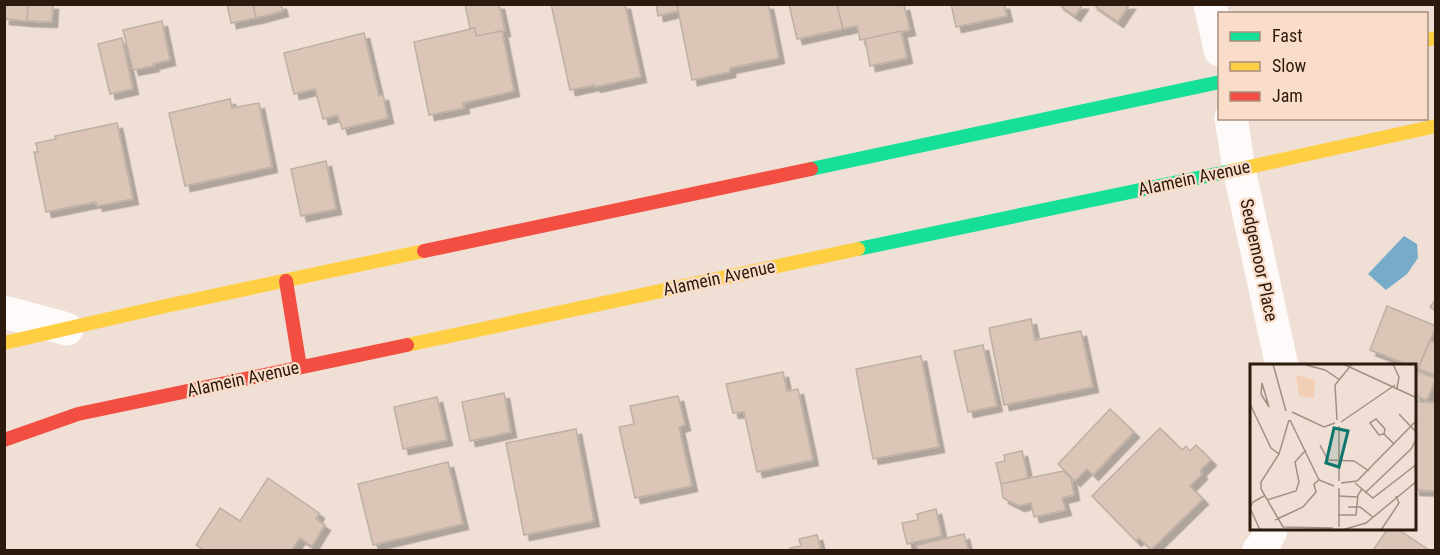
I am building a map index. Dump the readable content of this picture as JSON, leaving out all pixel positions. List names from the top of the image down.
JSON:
{
  "streets": {
    "street": ["Alamein Avenue", "Sedgemoor Place"]
  },
  "crossings": [
    ["Alamein Avenue", "Sedgemoor Place"]
  ],
  "legend": ["Fast", "Slow", "Jam"]
}
